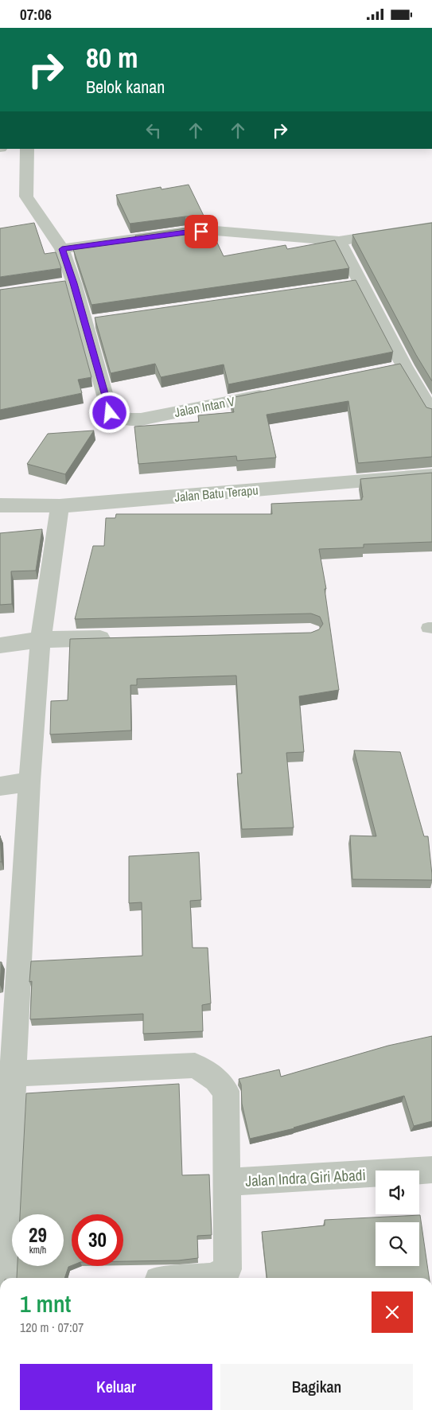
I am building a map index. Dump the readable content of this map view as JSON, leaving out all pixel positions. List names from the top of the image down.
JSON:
{
  "streets": {
    "street": ["Jalan Intan V", "Jalan Batu Terapu", "Jalan Indra Giri Abadi"]
  },
  "page": {
    "status": "07:06",
    "turn": ["80 m", "Belok kanan"],
    "speed": "29 km/h",
    "limit": "30",
    "heading": ["1 mnt", "120 m · 07:07"],
    "buttons": ["Keluar", "Bagikan"]
  }
}
